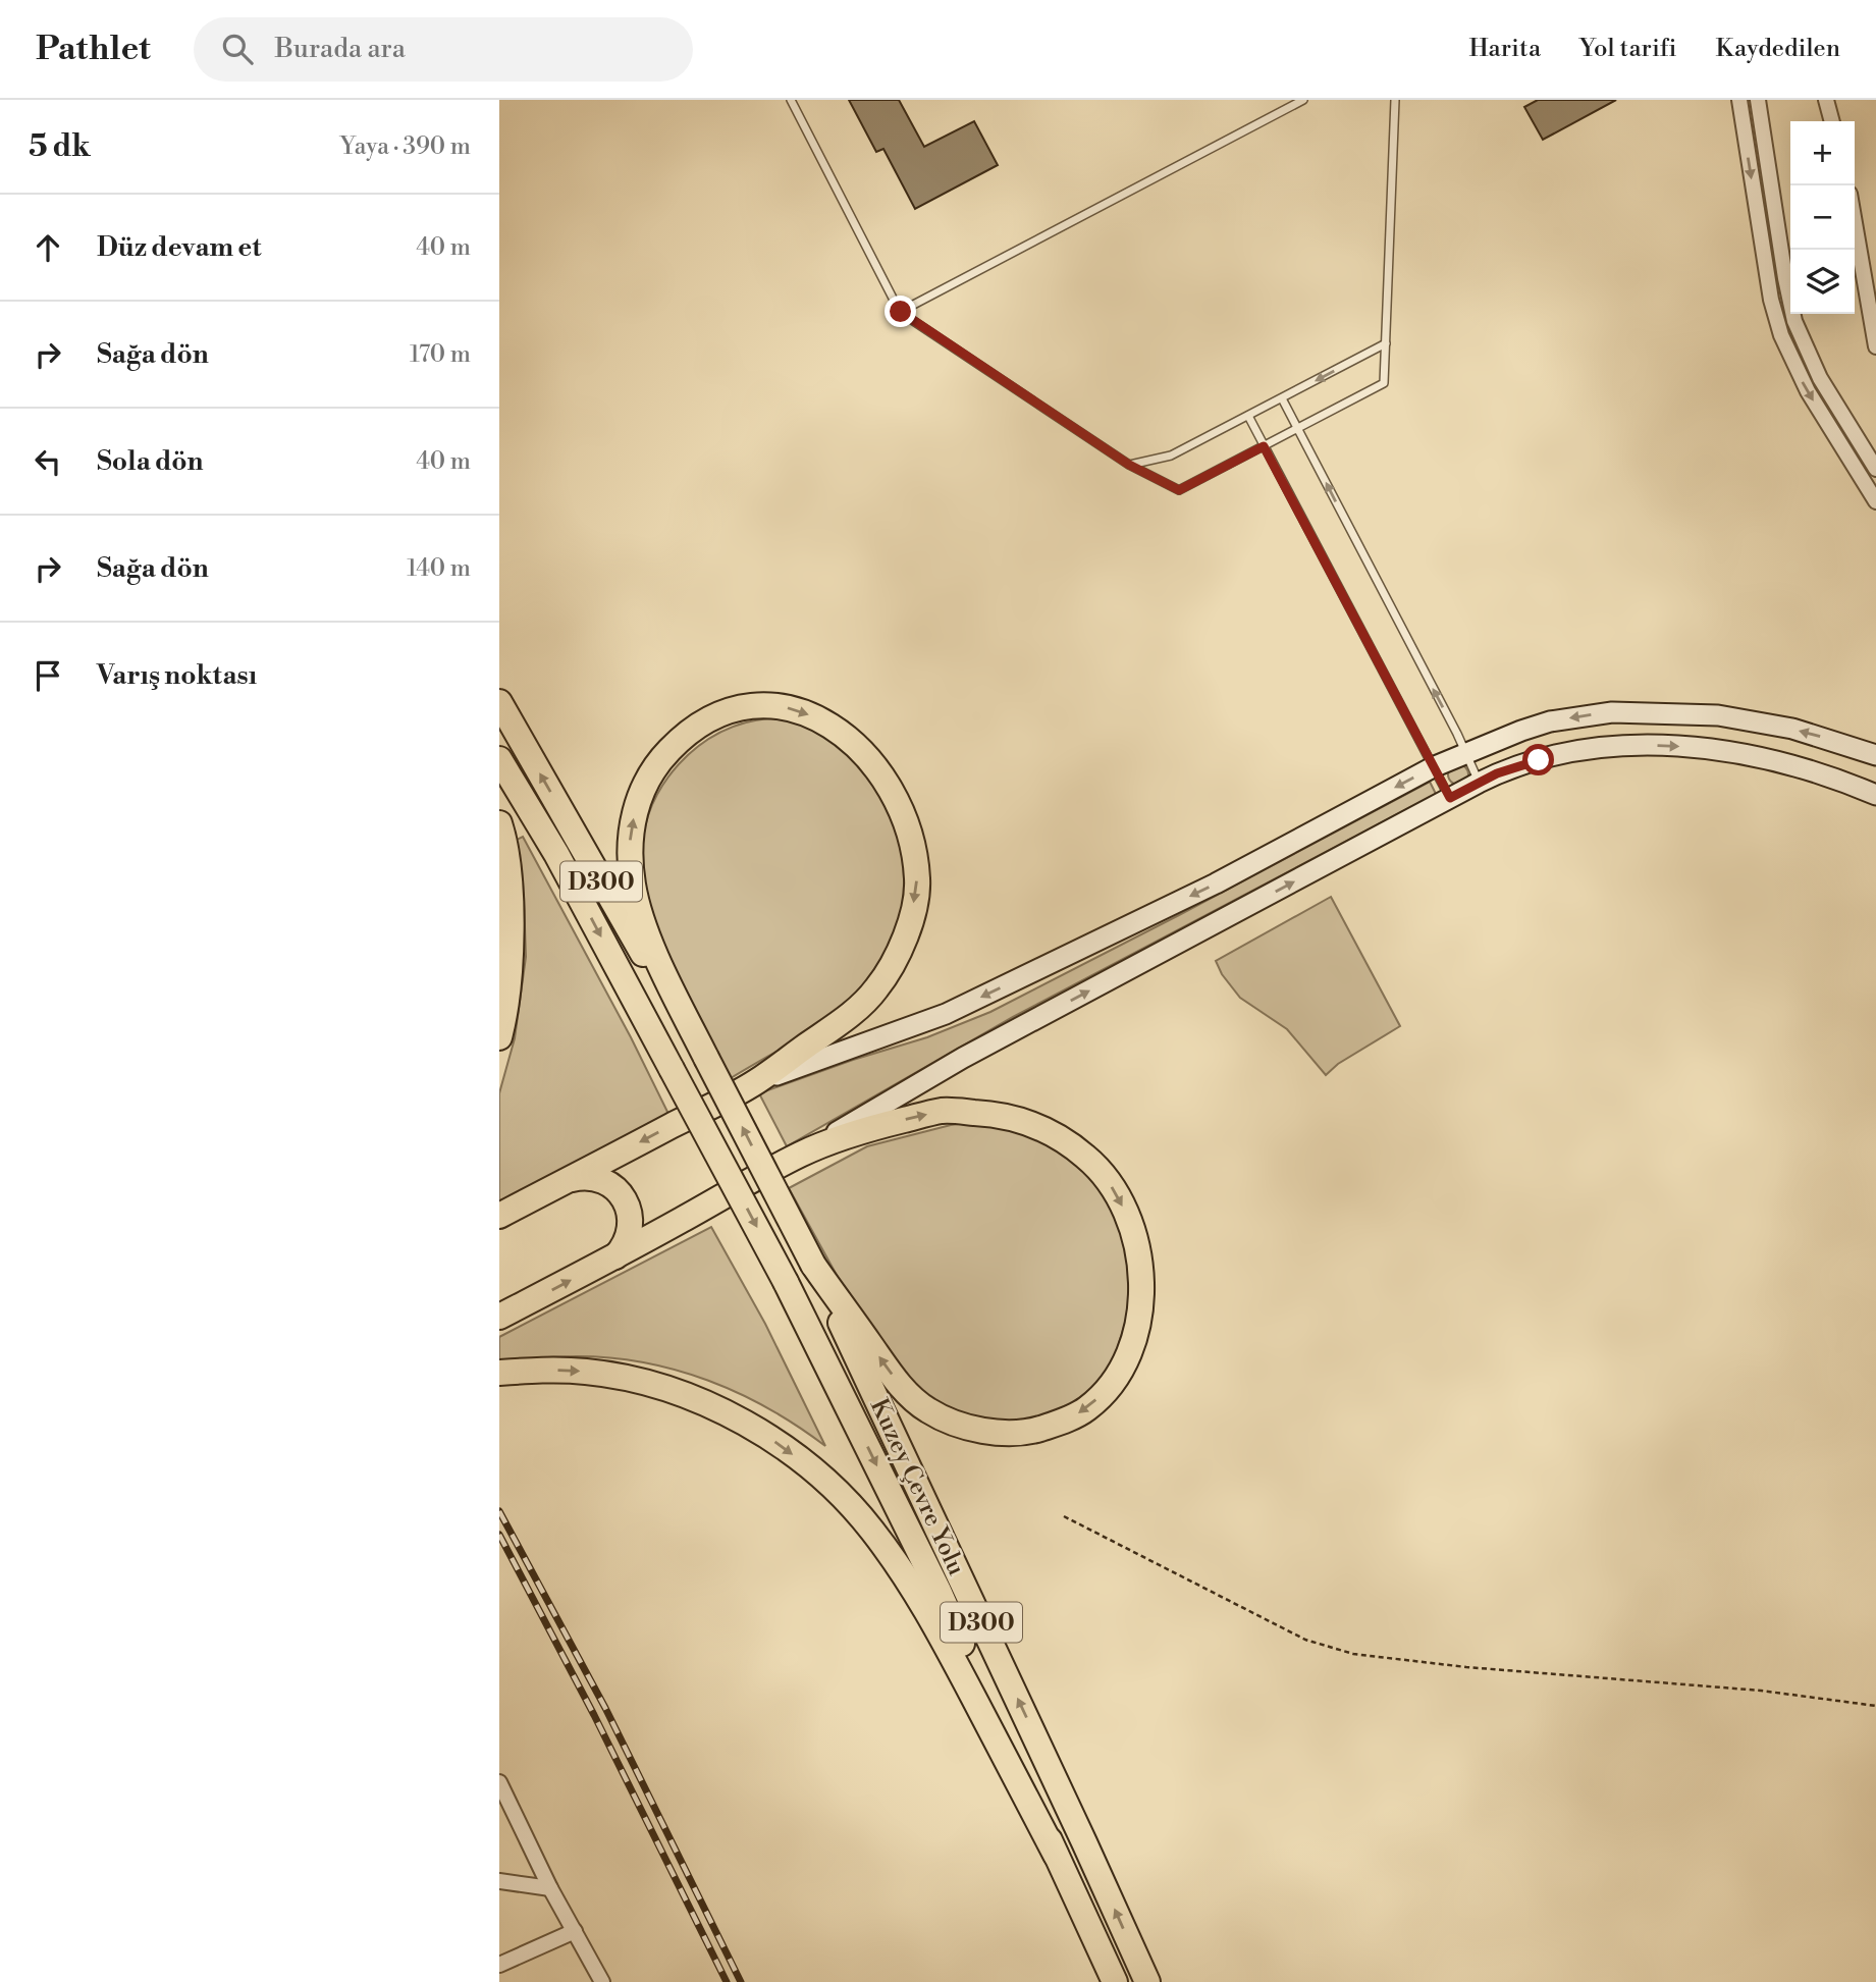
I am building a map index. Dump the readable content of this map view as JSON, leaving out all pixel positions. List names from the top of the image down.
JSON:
{
  "streets": {
    "highway": ["D300", "Kuzey Çevre Yolu"]
  },
  "crossings": [
    ["D300", "Kuzey Çevre Yolu"]
  ],
  "page": {
    "header": "Pathlet",
    "search": "Burada ara",
    "nav": ["Harita", "Yol tarifi", "Kaydedilen"],
    "heading": ["5 dk", "Yaya · 390 m"],
    "map_buttons": ["+", "−"],
    "list": [
      ["Düz devam et", "40 m"],
      ["Sağa dön", "170 m"],
      ["Sola dön", "40 m"],
      ["Sağa dön", "140 m"],
      "Varış noktası"
    ]
  }
}
